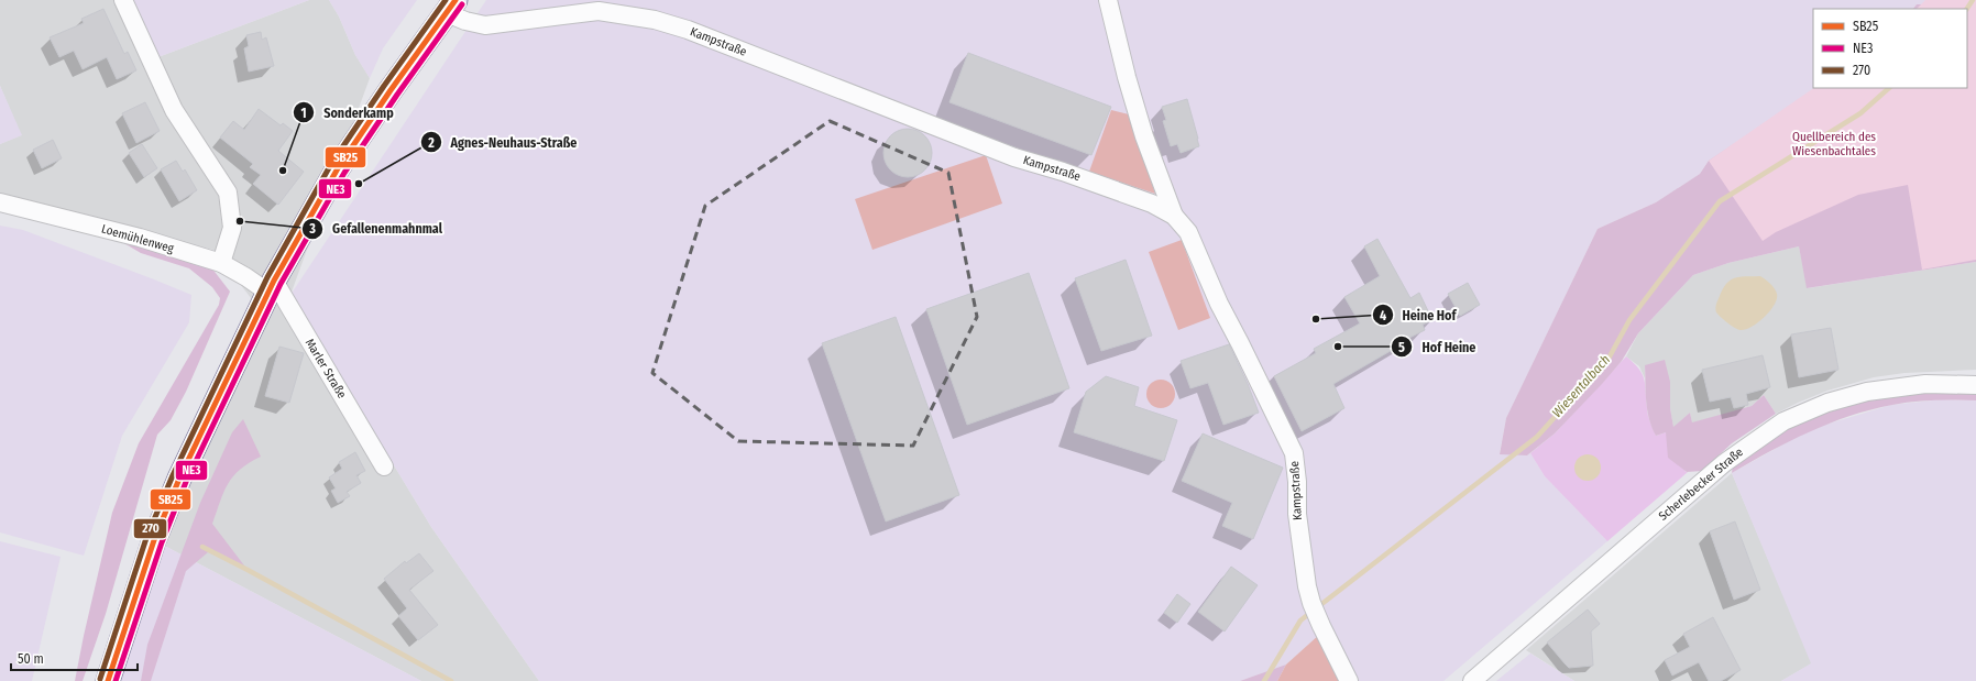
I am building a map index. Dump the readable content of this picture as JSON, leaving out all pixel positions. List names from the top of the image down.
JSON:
{
  "streets": {
    "street": [
      "Kampstraße",
      "Loemühlenweg",
      "Marler Straße",
      "Scherlebecker Straße"
    ]
  },
  "crossings": [
    ["Loemühlenweg", "Marler Straße"]
  ],
  "water": ["Wiesentalbach"],
  "parks": ["Quellbereich des Wiesenbachtales"],
  "places": [
    "Sonderkamp",
    "Agnes-Neuhaus-Straße",
    "Gefallenenmahnmal",
    "Heine Hof",
    "Hof Heine"
  ],
  "lines": ["transit line SB25", "transit line 270", "transit line NE3"],
  "legend": ["SB25", "NE3", "270"],
  "scale_bar": "50 m"
}
